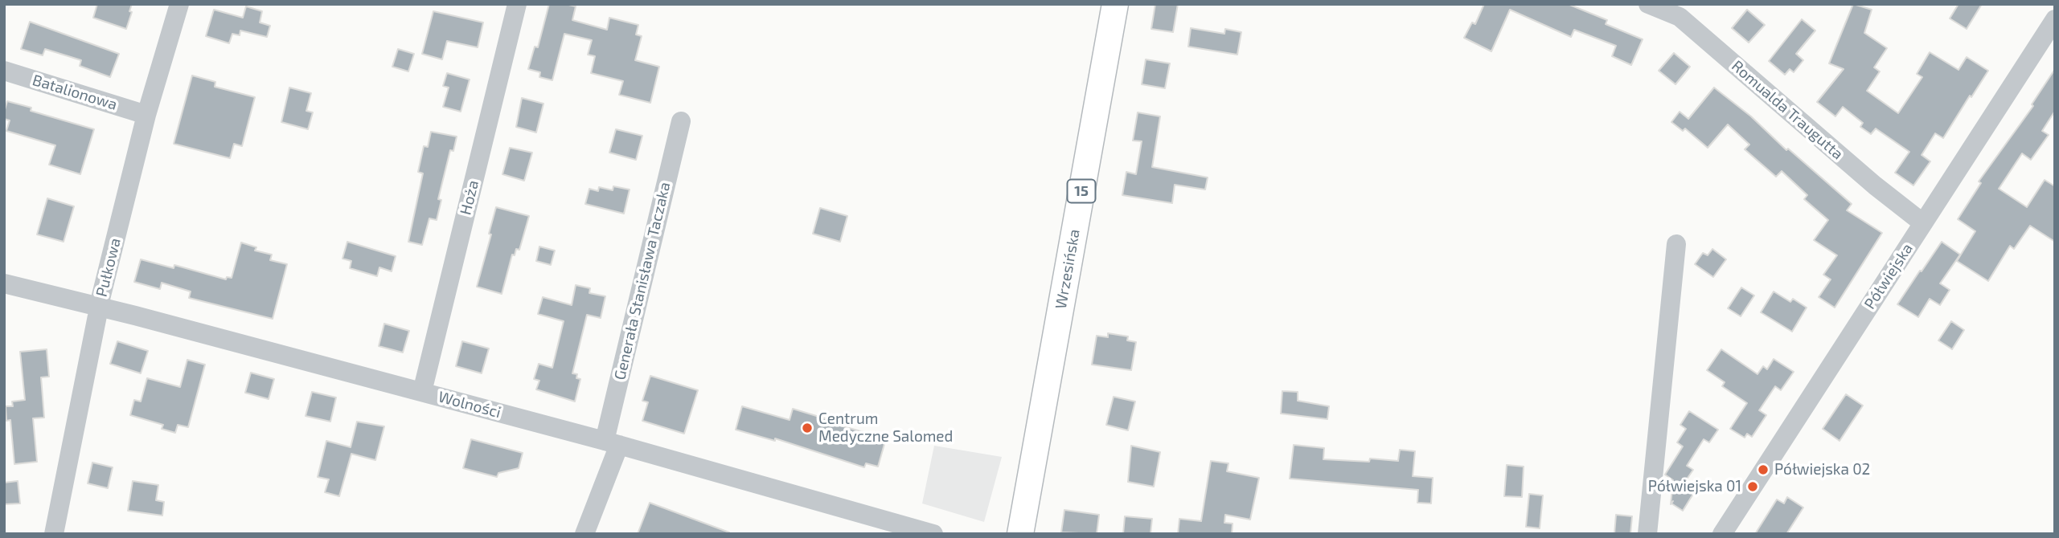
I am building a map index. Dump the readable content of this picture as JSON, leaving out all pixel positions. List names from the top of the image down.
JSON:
{
  "streets": {
    "main road": ["15", "Wrzesińska"],
    "street": [
      "Batalionowa",
      "Romualda Traugutta",
      "Hoża",
      "Pułkowa",
      "Półwiejska",
      "Generała Stanisława Taczaka",
      "Wolności"
    ]
  },
  "crossings": [
    ["Batalionowa", "Pułkowa"],
    ["Romualda Traugutta", "Półwiejska"],
    ["Hoża", "Wolności"],
    ["Pułkowa", "Wolności"],
    ["Generała Stanisława Taczaka", "Wolności"]
  ],
  "places": ["Centrum Medyczne Salomed", "Półwiejska 02", "Półwiejska 01"]
}
